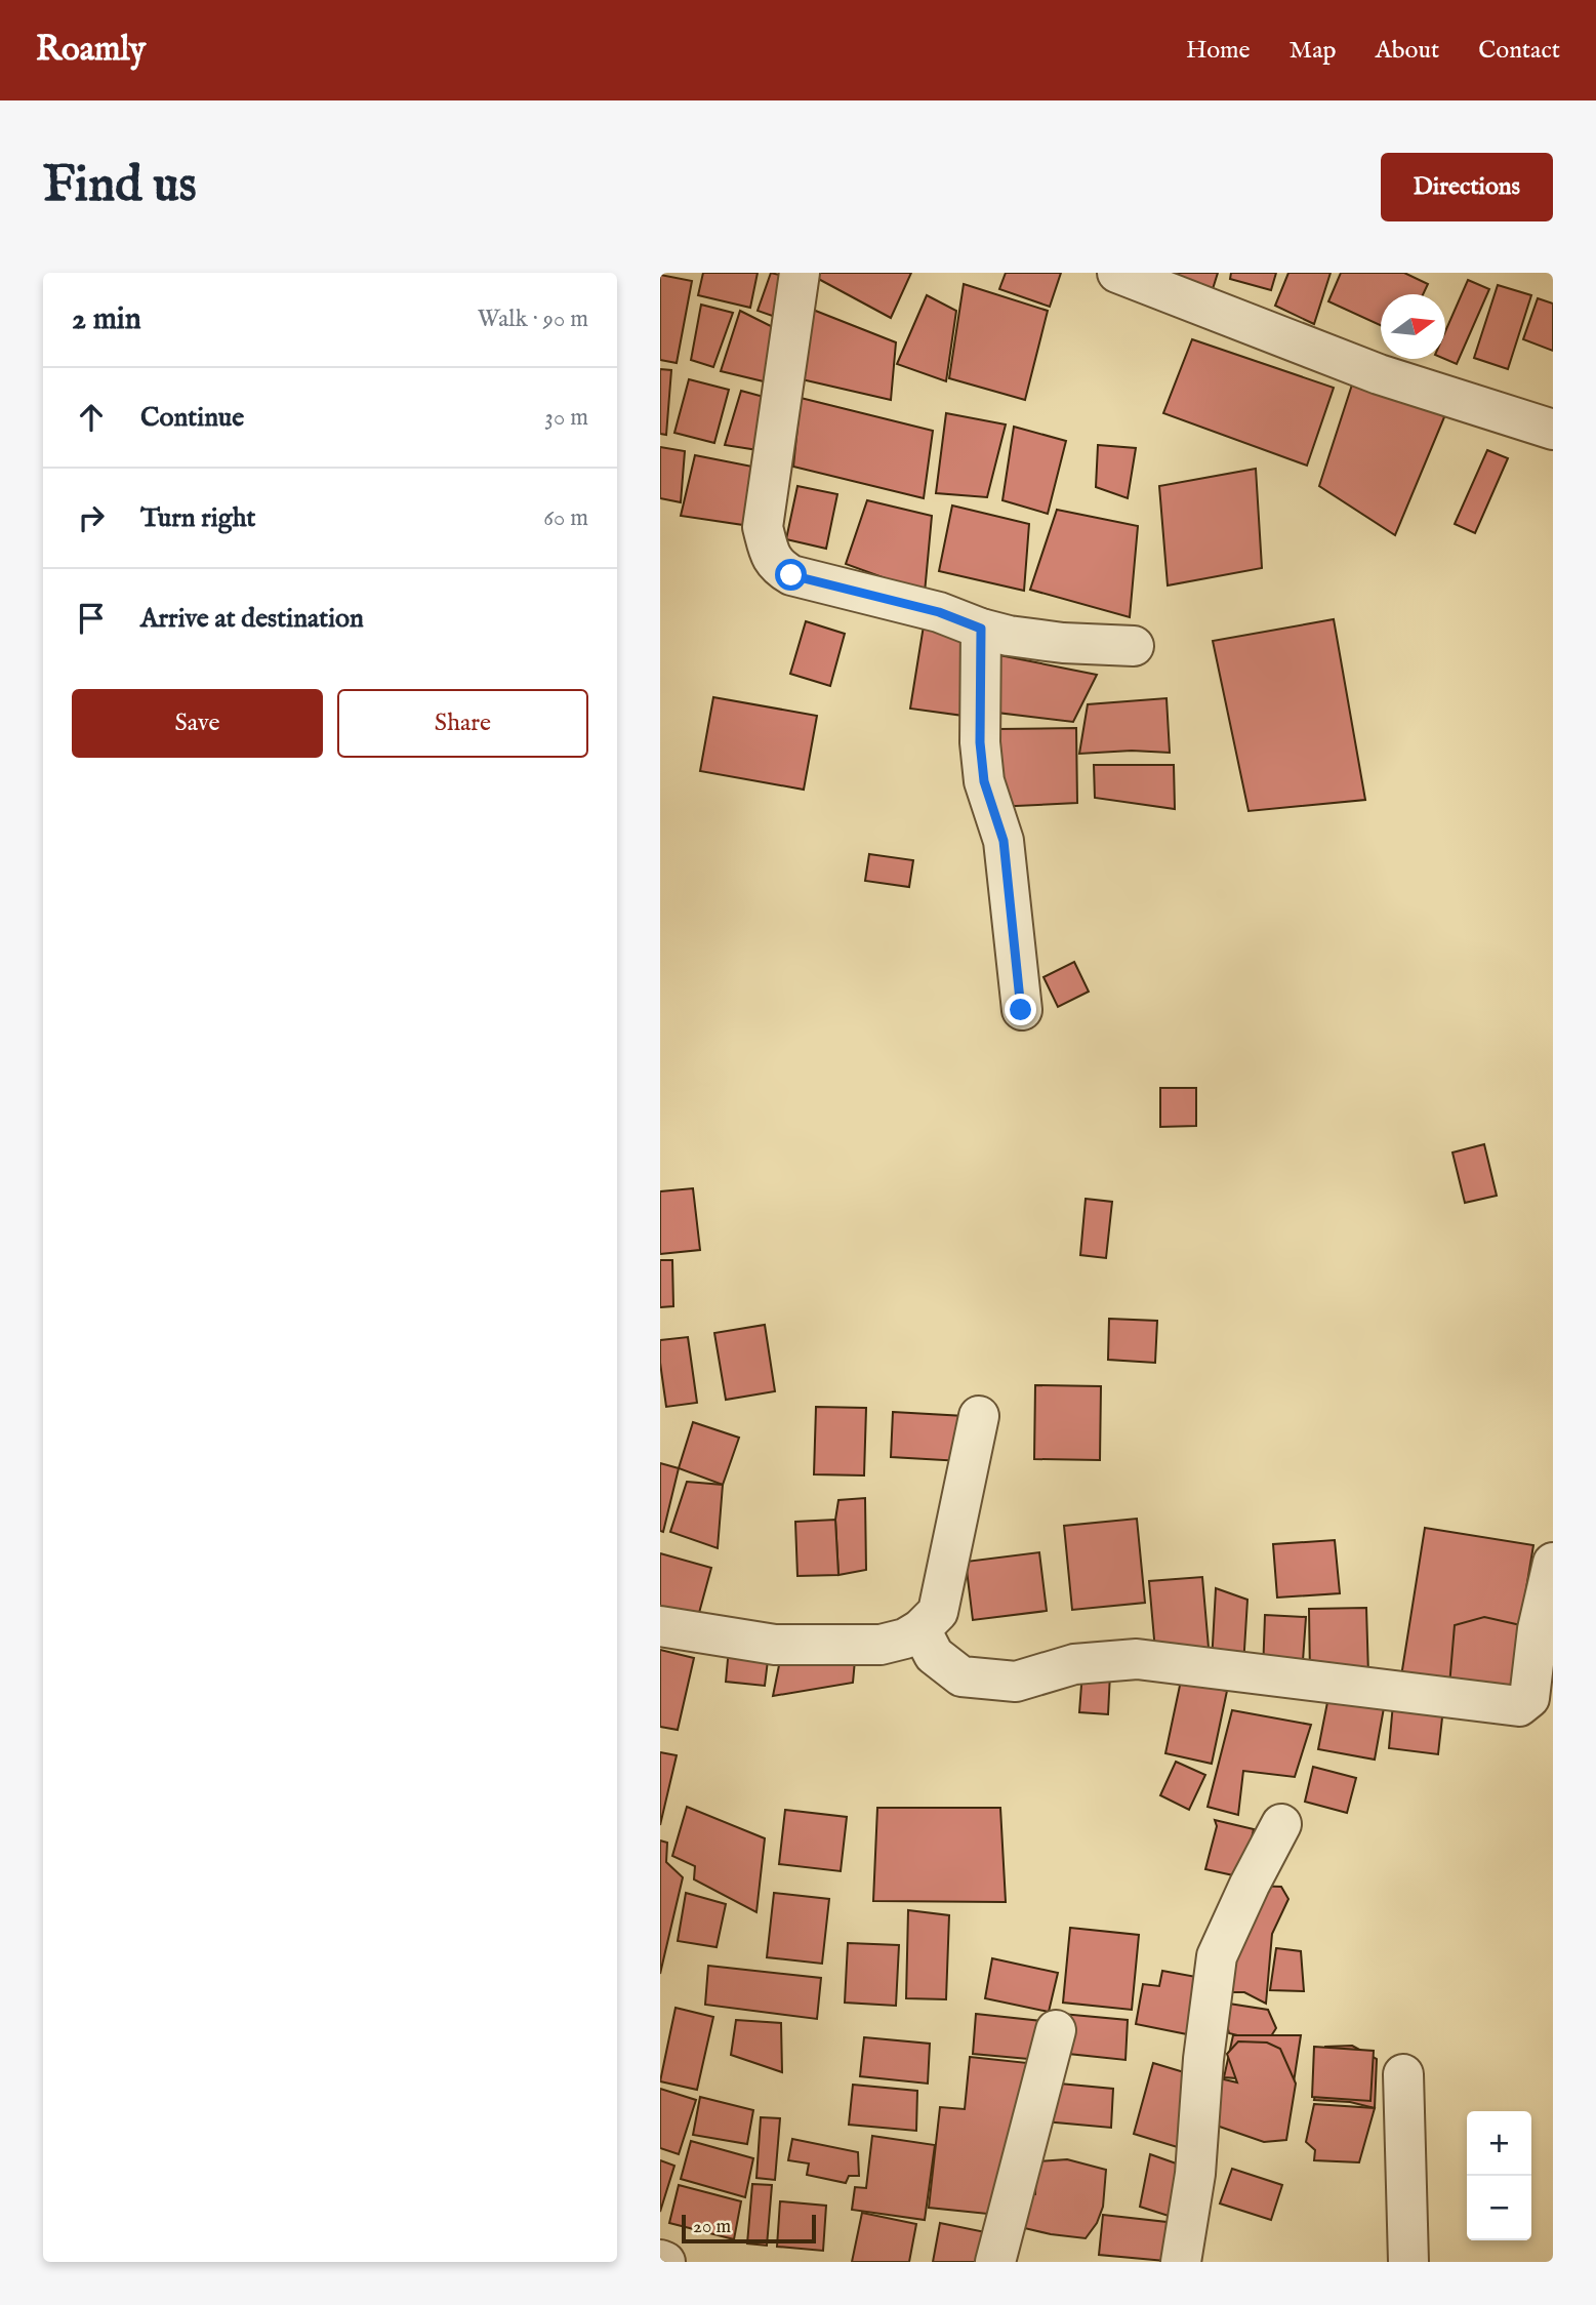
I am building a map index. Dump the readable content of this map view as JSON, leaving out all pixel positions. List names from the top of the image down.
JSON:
{
  "scale_bar": "20 m",
  "north": "right",
  "page": {
    "header": "Roamly",
    "nav": [
      "Home",
      "Map",
      "About",
      "Contact"
    ],
    "buttons": [
      "Directions",
      ["Save", "Share"]
    ],
    "title": "Find us",
    "heading": ["2 min", "Walk · 90 m"],
    "list": [
      ["Continue", "30 m"],
      ["Turn right", "60 m"],
      "Arrive at destination"
    ],
    "map_buttons": ["+", "−"],
    "scale": "20 m"
  }
}
